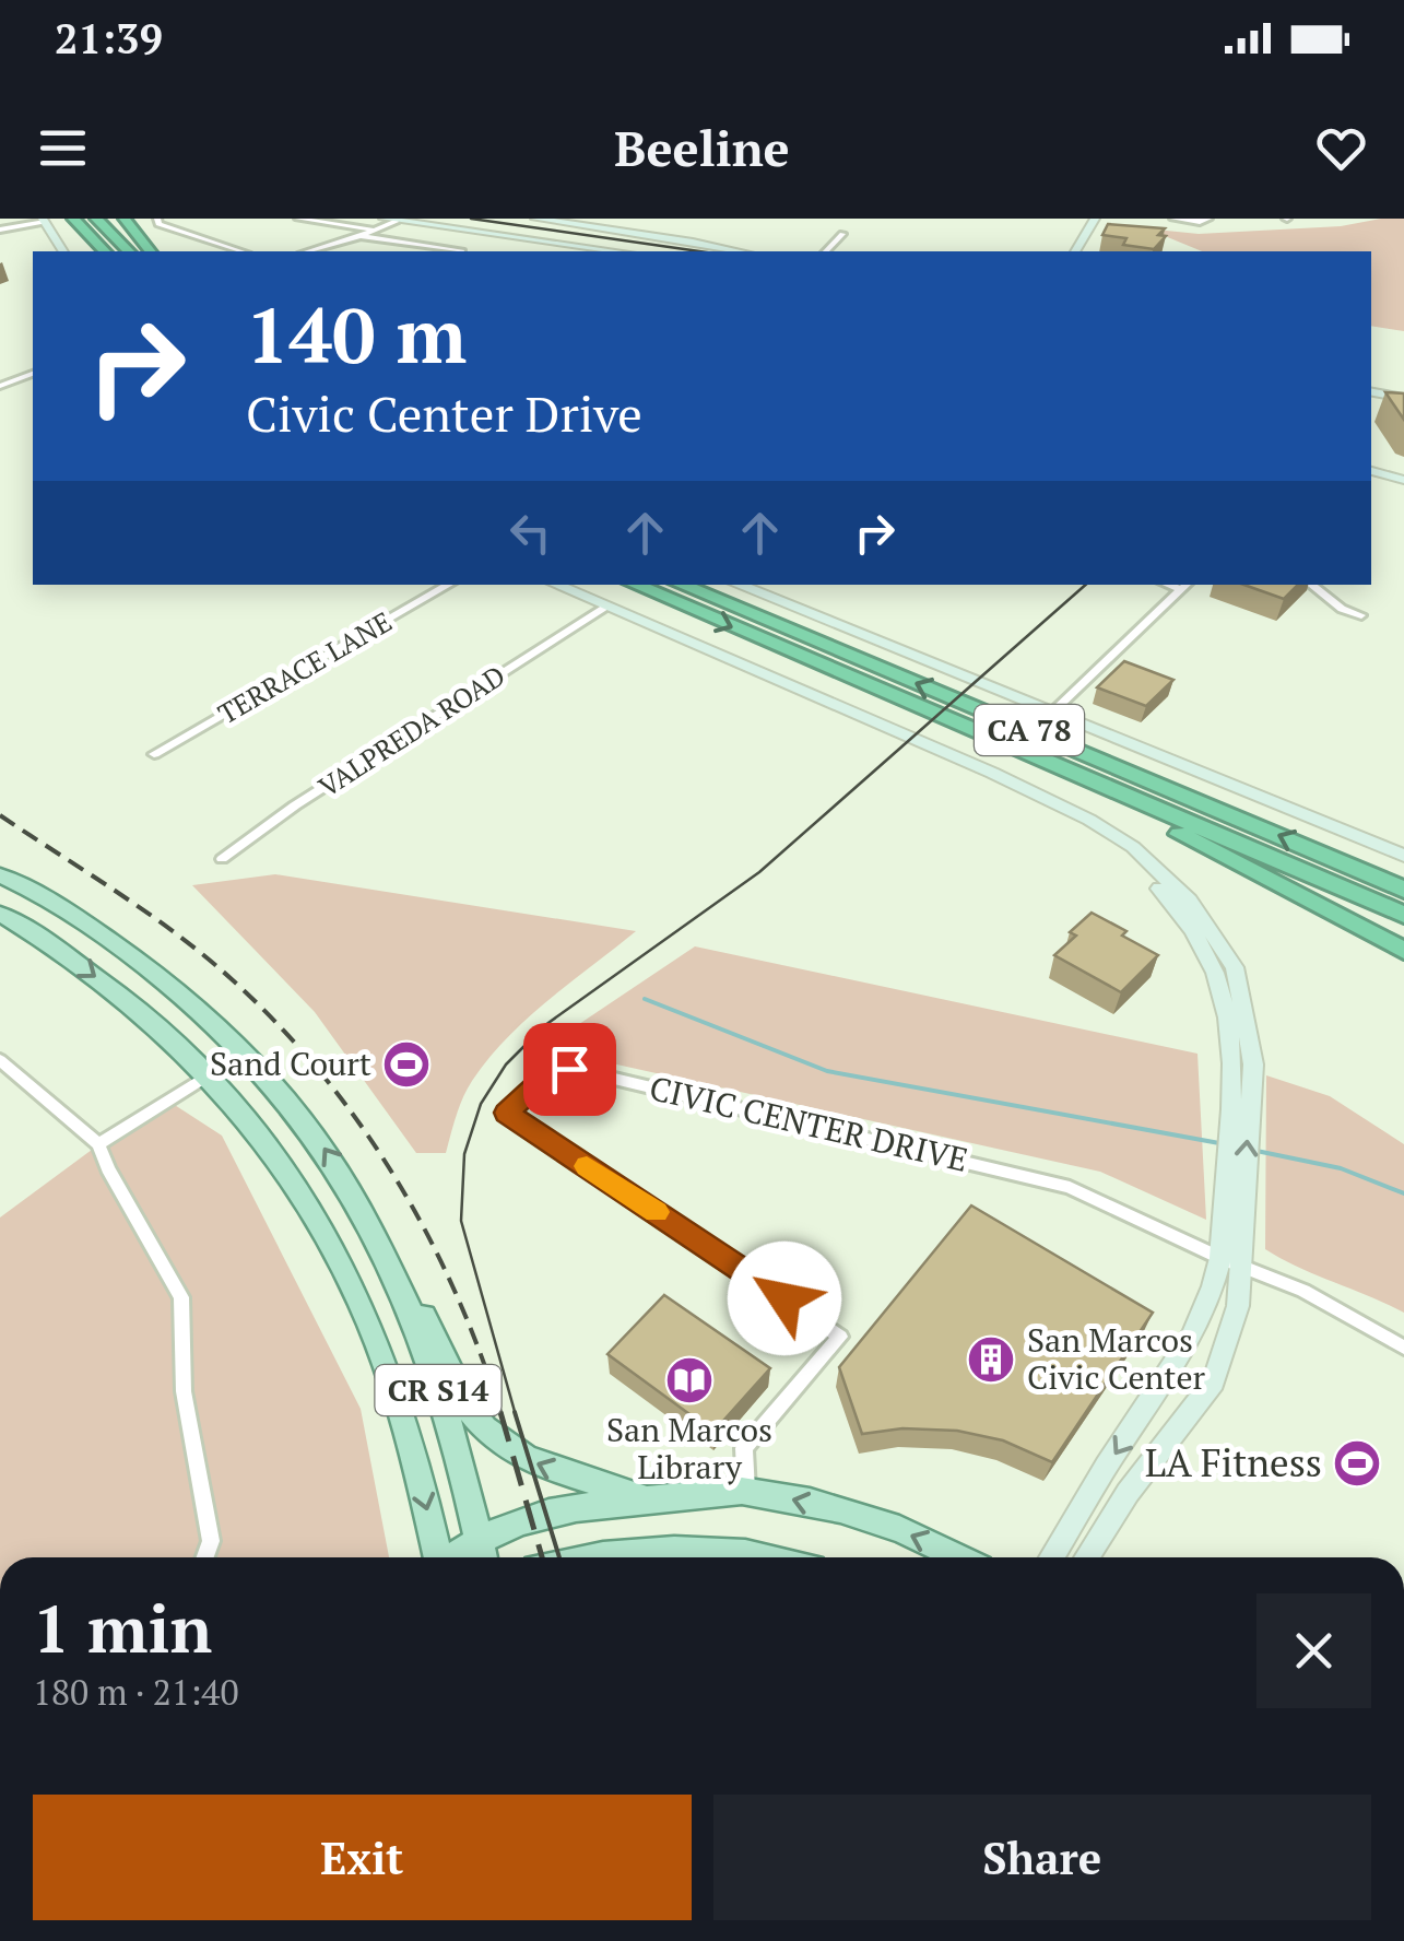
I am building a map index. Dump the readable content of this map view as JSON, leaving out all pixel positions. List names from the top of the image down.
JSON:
{
  "streets": {
    "highway": ["CA 78"],
    "main road": ["CR S14"],
    "street": ["TERRACE LANE", "VALPREDA ROAD", "CIVIC CENTER DRIVE"]
  },
  "places": {
    "sports": ["Sand Court", "LA Fitness"],
    "building": ["San Marcos Civic Center"],
    "library": ["San Marcos Library"]
  },
  "page": {
    "status": "21:39",
    "header": "Beeline",
    "turn": ["140 m", "Civic Center Drive"],
    "heading": ["1 min", "180 m · 21:40"],
    "buttons": ["Exit", "Share"]
  }
}
